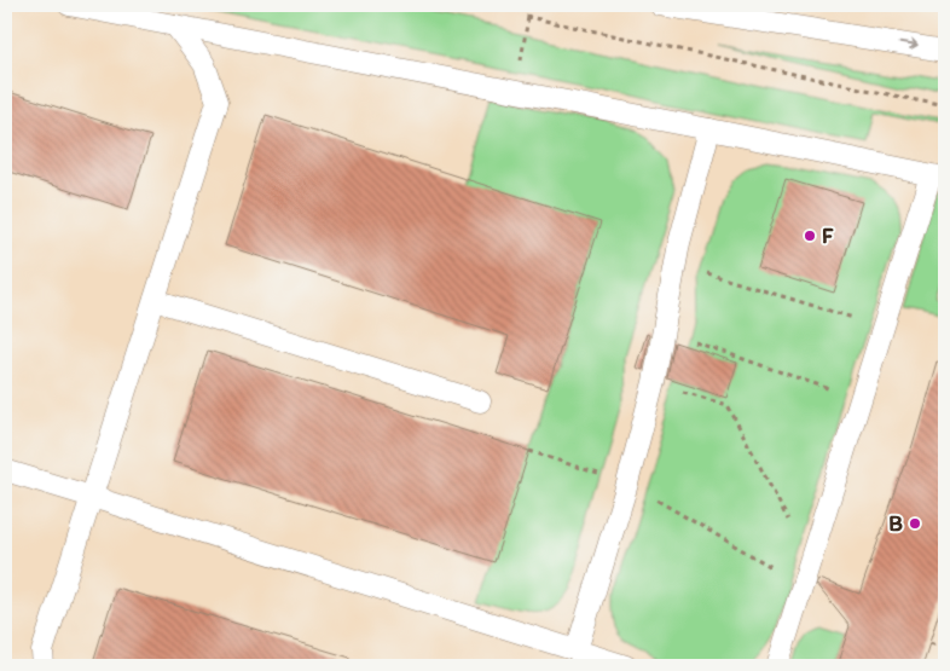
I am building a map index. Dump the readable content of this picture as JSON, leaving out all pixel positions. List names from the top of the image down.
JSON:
{
  "places": ["F", "B"]
}
